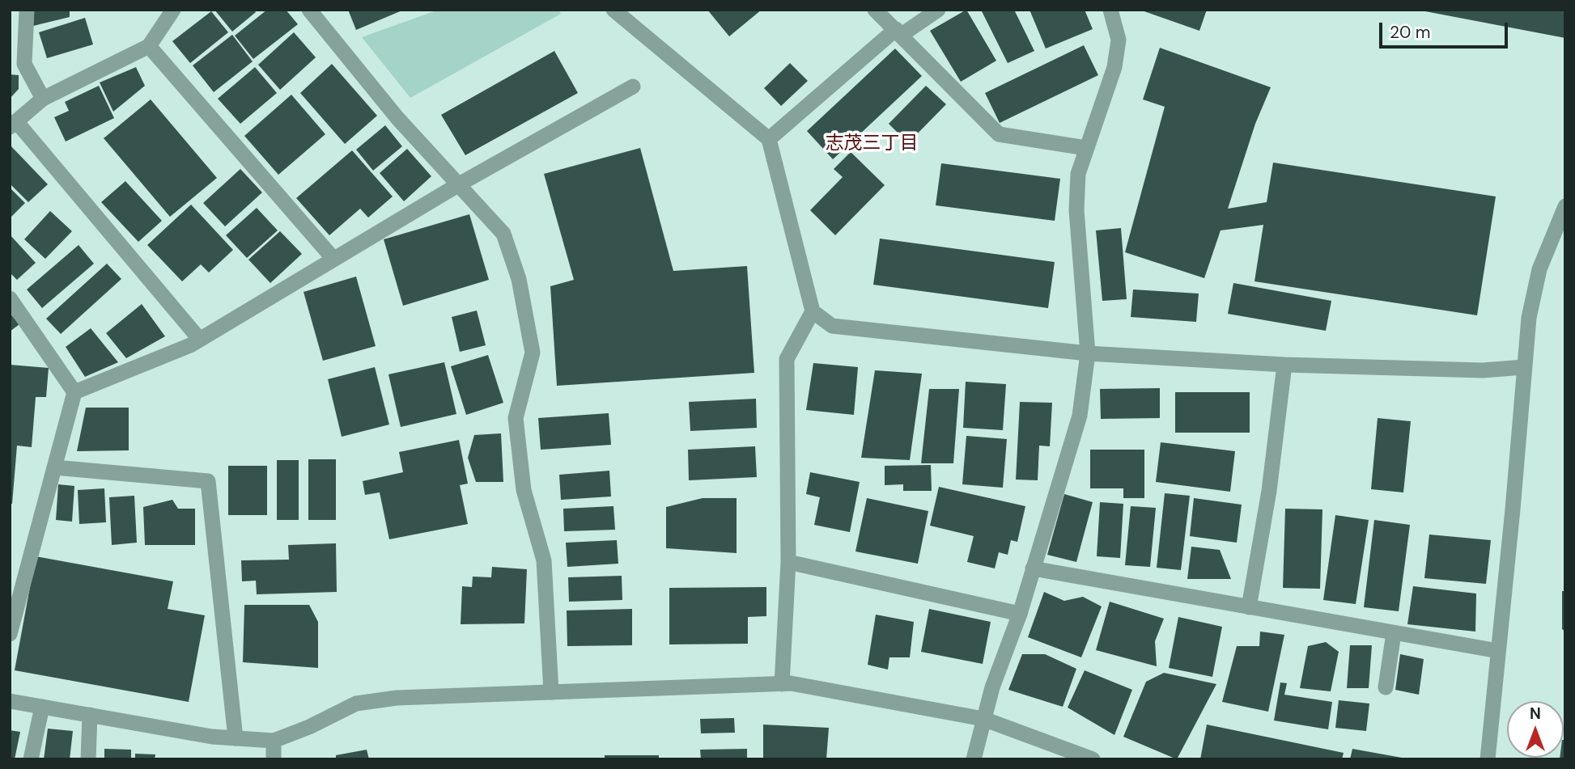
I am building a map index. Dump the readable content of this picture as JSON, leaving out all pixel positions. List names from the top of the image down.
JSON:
{
  "districts": ["志茂三丁目"],
  "scale_bar": "20 m",
  "north": "top"
}
